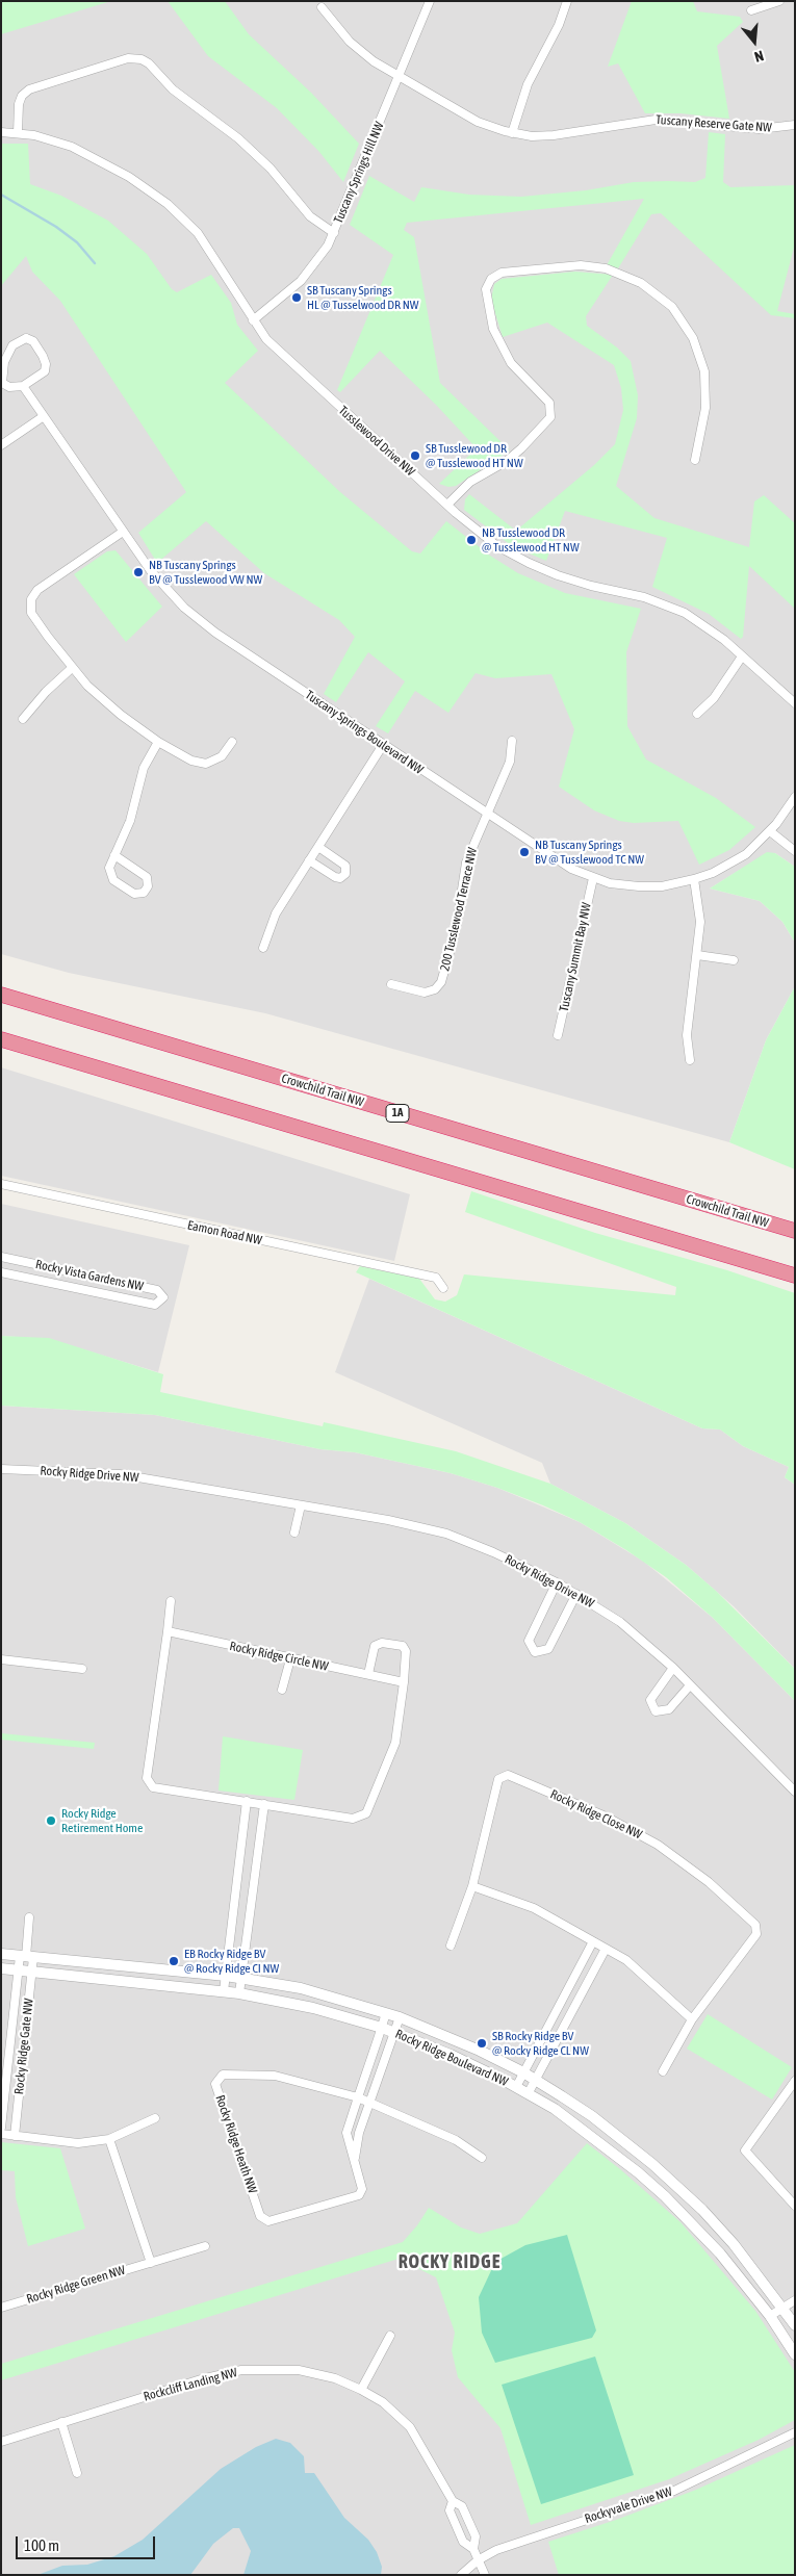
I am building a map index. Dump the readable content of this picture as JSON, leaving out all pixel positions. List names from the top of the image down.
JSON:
{
  "streets": {
    "highway": ["Crowchild Trail NW", "1A"],
    "street": [
      "Tuscany Reserve Gate NW",
      "Tuscany Springs Hill NW",
      "Tusslewood Drive NW",
      "Tuscany Springs Boulevard NW",
      "200 Tusslewood Terrace NW",
      "Tuscany Summit Bay NW",
      "Eamon Road NW",
      "Rocky Vista Gardens NW",
      "Rocky Ridge Drive NW",
      "Rocky Ridge Circle NW",
      "Rocky Ridge Close NW",
      "Rocky Ridge Gate NW",
      "Rocky Ridge Boulevard NW",
      "Rocky Ridge Heath NW",
      "Rocky Ridge Green NW",
      "Rockcliff Landing NW",
      "Rockyvale Drive NW"
    ]
  },
  "crossings": [
    ["Tuscany Reserve Gate NW", "Tuscany Springs Hill NW"],
    ["Tuscany Springs Hill NW", "Tusslewood Drive NW"],
    ["Tuscany Springs Boulevard NW", "200 Tusslewood Terrace NW"],
    ["Tuscany Springs Boulevard NW", "Tuscany Summit Bay NW"],
    ["Rocky Ridge Gate NW", "Rocky Ridge Boulevard NW"],
    ["Rocky Ridge Boulevard NW", "Rocky Ridge Heath NW"],
    ["Rockcliff Landing NW", "Rockyvale Drive NW"]
  ],
  "districts": ["ROCKY RIDGE"],
  "places": [
    "SB Tuscany Springs HL @ Tusselwood DR NW",
    "SB Tusslewood DR @ Tusslewood HT NW",
    "NB Tusslewood DR @ Tusslewood HT NW",
    "NB Tuscany Springs BV @ Tusslewood VW NW",
    "NB Tuscany Springs BV @ Tusslewood TC NW",
    "Rocky Ridge Retirement Home",
    "EB Rocky Ridge BV @ Rocky Ridge CI NW",
    "SB Rocky Ridge BV @ Rocky Ridge CL NW"
  ],
  "scale_bar": "100 m",
  "north": "bottom"
}
